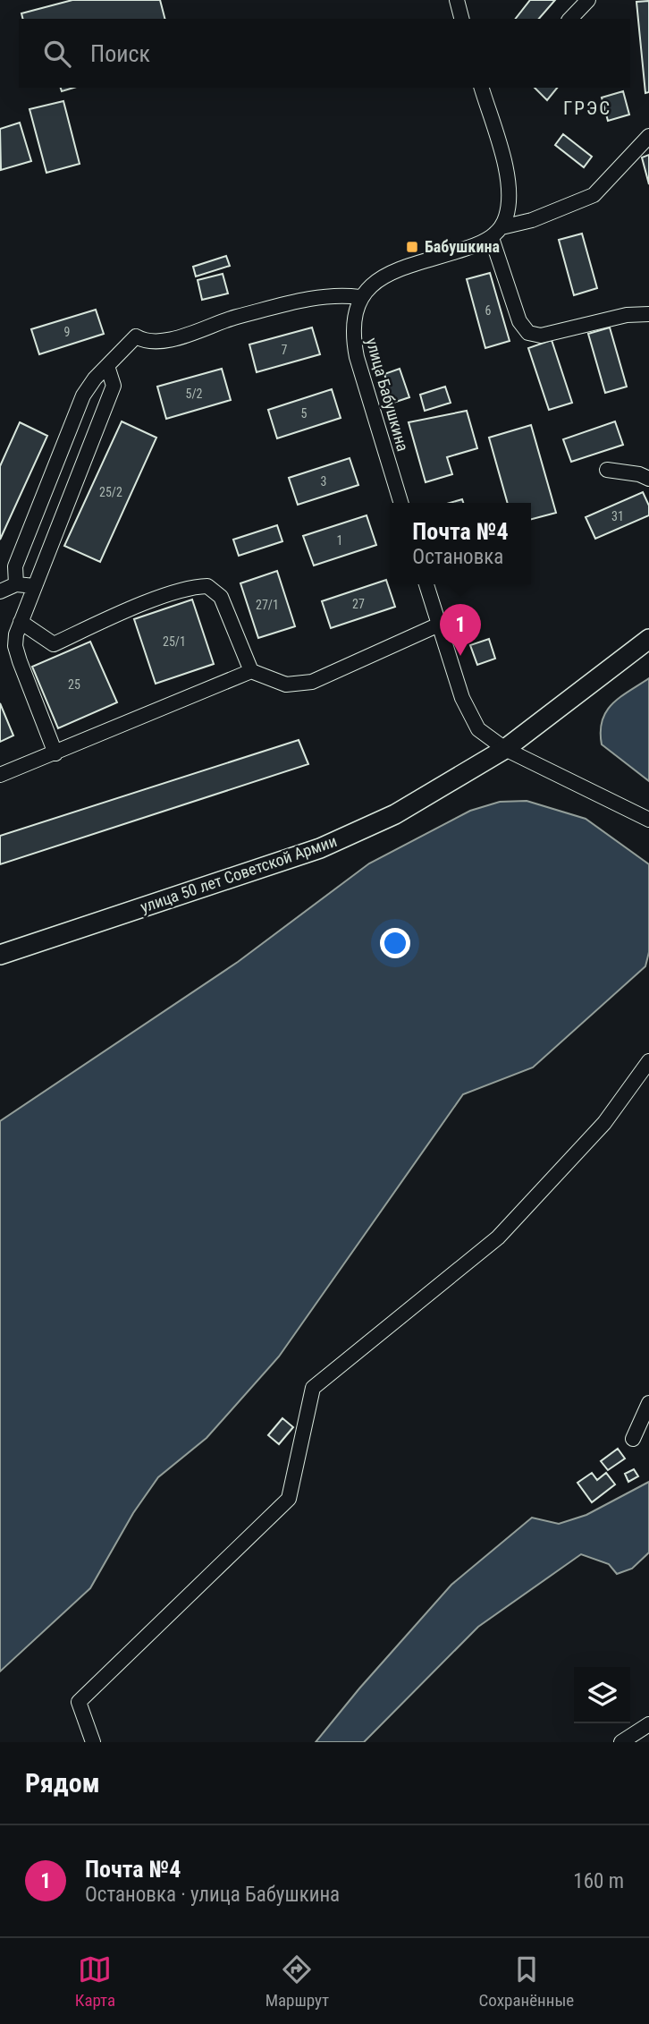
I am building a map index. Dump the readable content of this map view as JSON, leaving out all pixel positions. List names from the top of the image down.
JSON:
{
  "streets": {
    "main road": ["улица 50 лет Советской Армии"],
    "street": ["улица Бабушкина"]
  },
  "districts": ["ГРЭС"],
  "places": {
    "transit": ["Бабушкина"]
  },
  "house_numbers": [
    "6",
    "9",
    "7",
    "5/2",
    "5",
    "3",
    "25/2",
    "31",
    "1",
    "27",
    "27/1",
    "25/1",
    "25"
  ],
  "page": {
    "search": "Поиск",
    "popup": ["Почта №4", "Остановка"],
    "pins": "1",
    "heading": "Рядом",
    "list": [
      {
        "mark": "1",
        "name": "Почта №4",
        "note": "Остановка · улица Бабушкина",
        "value": "160 m"
      }
    ],
    "nav": ["Карта", "Маршрут", "Сохранённые"]
  }
}
